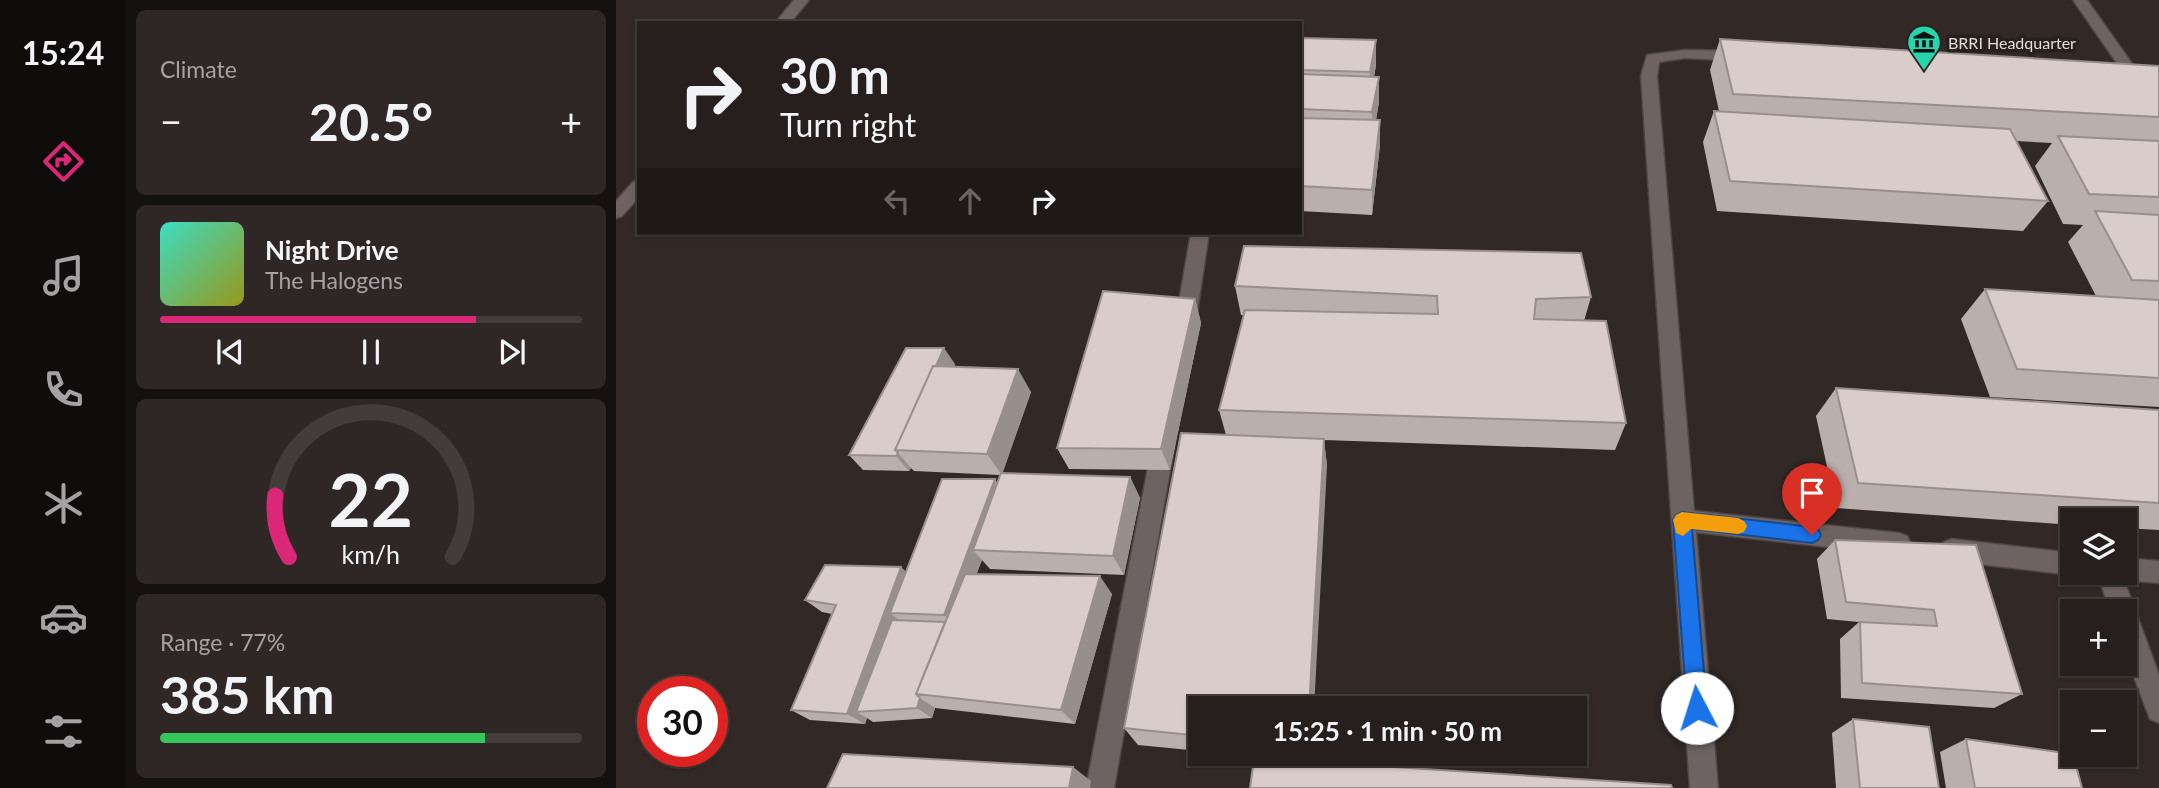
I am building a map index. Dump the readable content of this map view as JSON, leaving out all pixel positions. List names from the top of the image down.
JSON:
{
  "places": {
    "museum": ["BRRI Headquarter"]
  },
  "page": {
    "tabs": "15:24",
    "tile": [
      "Climate",
      ["Range · 77%", "385 km"]
    ],
    "turn": ["30 m", "Turn right"],
    "heat": ["−", "20.5°", "+"],
    "song": ["Night Drive", "The Halogens"],
    "map_buttons": ["+", "−"],
    "limit": "30",
    "trip": "15:25 · 1 min · 50 m",
    "gauge": ["22", "km/h"]
  }
}
